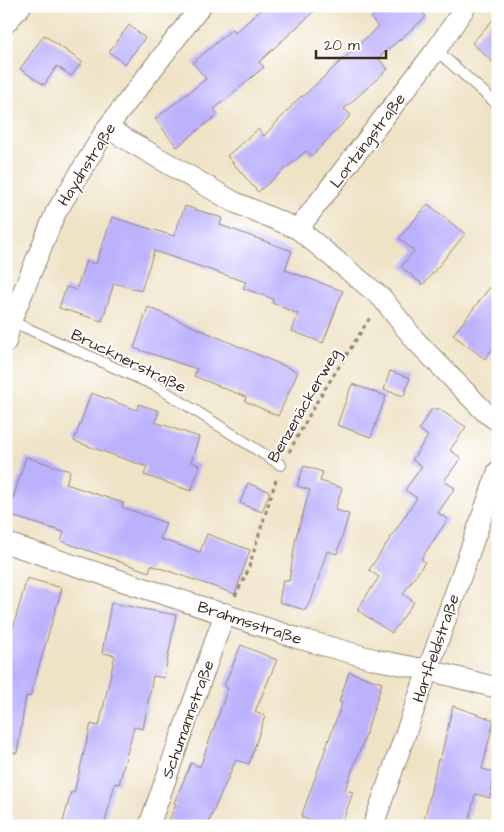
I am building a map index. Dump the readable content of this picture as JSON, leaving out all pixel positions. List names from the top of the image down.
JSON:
{
  "streets": {
    "street": [
      "Lortzingstraße",
      "Haydnstraße",
      "Brahmsstraße",
      "Hartfeldstraße",
      "Schumannstraße"
    ],
    "lane": ["Brucknerstraße"],
    "path": ["Benzenäckerweg"]
  },
  "crossings": [
    ["Haydnstraße", "Brucknerstraße"],
    ["Brucknerstraße", "Benzenäckerweg"],
    ["Benzenäckerweg", "Brahmsstraße"],
    ["Benzenäckerweg", "Schumannstraße"],
    ["Brahmsstraße", "Hartfeldstraße"],
    ["Brahmsstraße", "Schumannstraße"]
  ],
  "scale_bar": "20 m"
}
